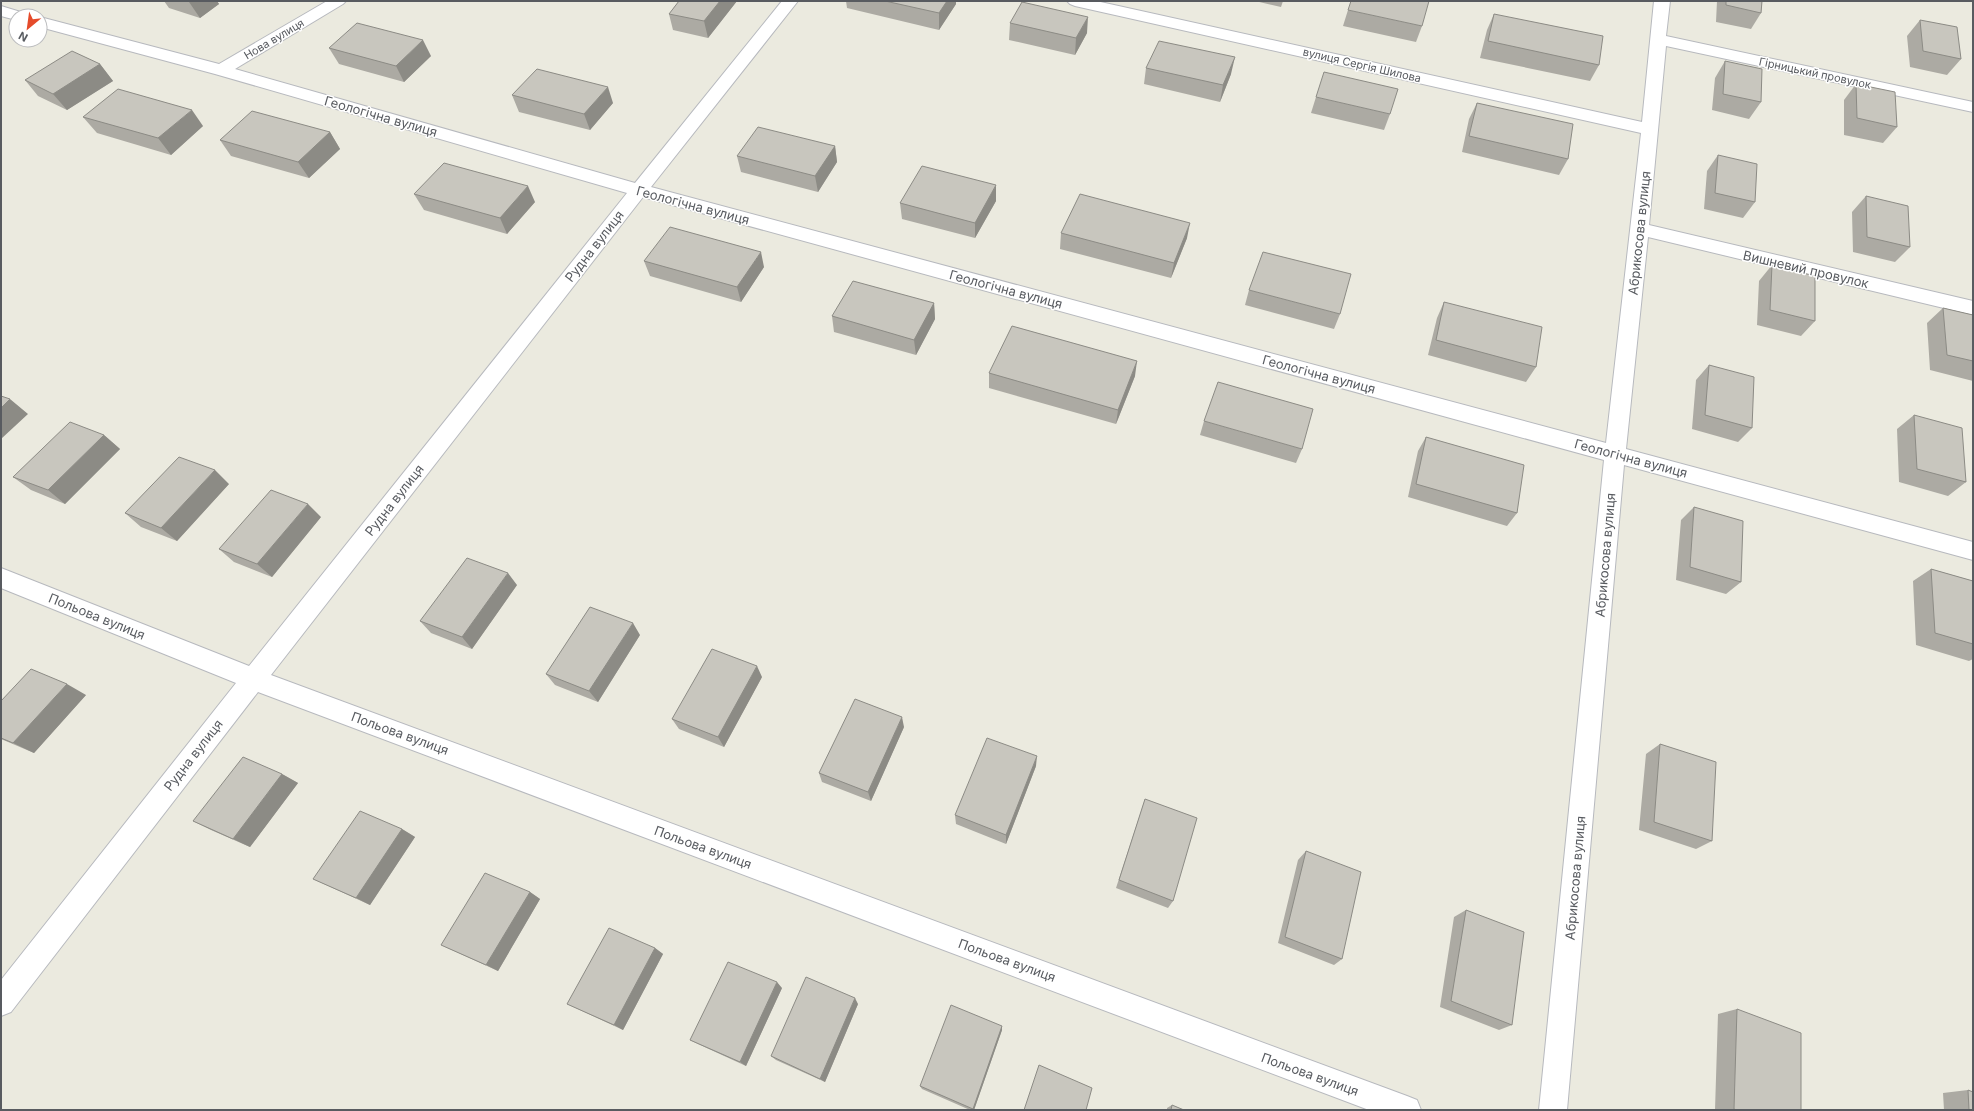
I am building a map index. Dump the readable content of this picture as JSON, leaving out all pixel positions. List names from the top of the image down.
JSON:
{
  "streets": {
    "street": [
      "Нова вулиця",
      "вулиця Сергія Шилова",
      "Гірницький провулок",
      "Геологічна вулиця",
      "Абрикосова вулиця",
      "Рудна вулиця",
      "Вишневий провулок",
      "Польова вулиця"
    ]
  },
  "crossings": [
    ["Нова вулиця", "Геологічна вулиця"],
    ["вулиця Сергія Шилова", "Абрикосова вулиця"],
    ["Гірницький провулок", "Абрикосова вулиця"],
    ["Геологічна вулиця", "Абрикосова вулиця"],
    ["Геологічна вулиця", "Рудна вулиця"],
    ["Абрикосова вулиця", "Вишневий провулок"],
    ["Рудна вулиця", "Польова вулиця"]
  ],
  "north": "bottom left"
}
